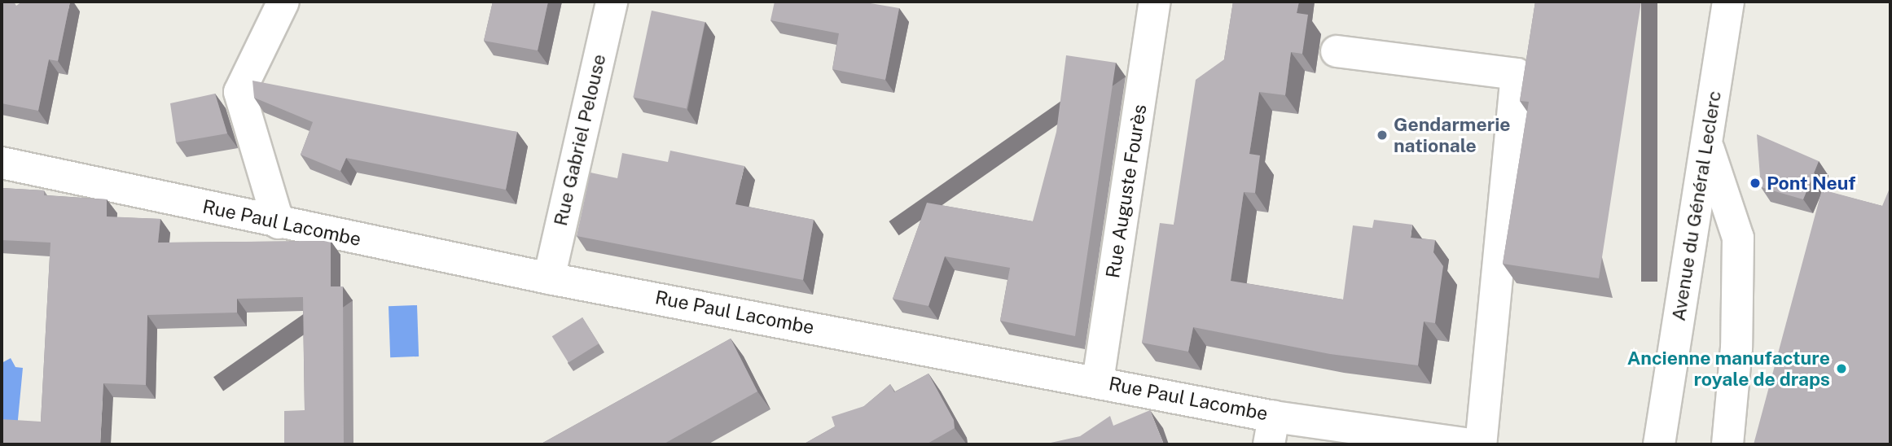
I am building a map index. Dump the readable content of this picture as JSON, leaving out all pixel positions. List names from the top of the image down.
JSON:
{
  "streets": {
    "street": [
      "Rue Gabriel Pelouse",
      "Rue Auguste Fourès",
      "Avenue du Général Leclerc",
      "Rue Paul Lacombe"
    ]
  },
  "crossings": [
    ["Rue Gabriel Pelouse", "Rue Paul Lacombe"],
    ["Rue Auguste Fourès", "Rue Paul Lacombe"]
  ],
  "places": ["Gendarmerie nationale", "Pont Neuf", "Ancienne manufacture royale de draps"]
}
